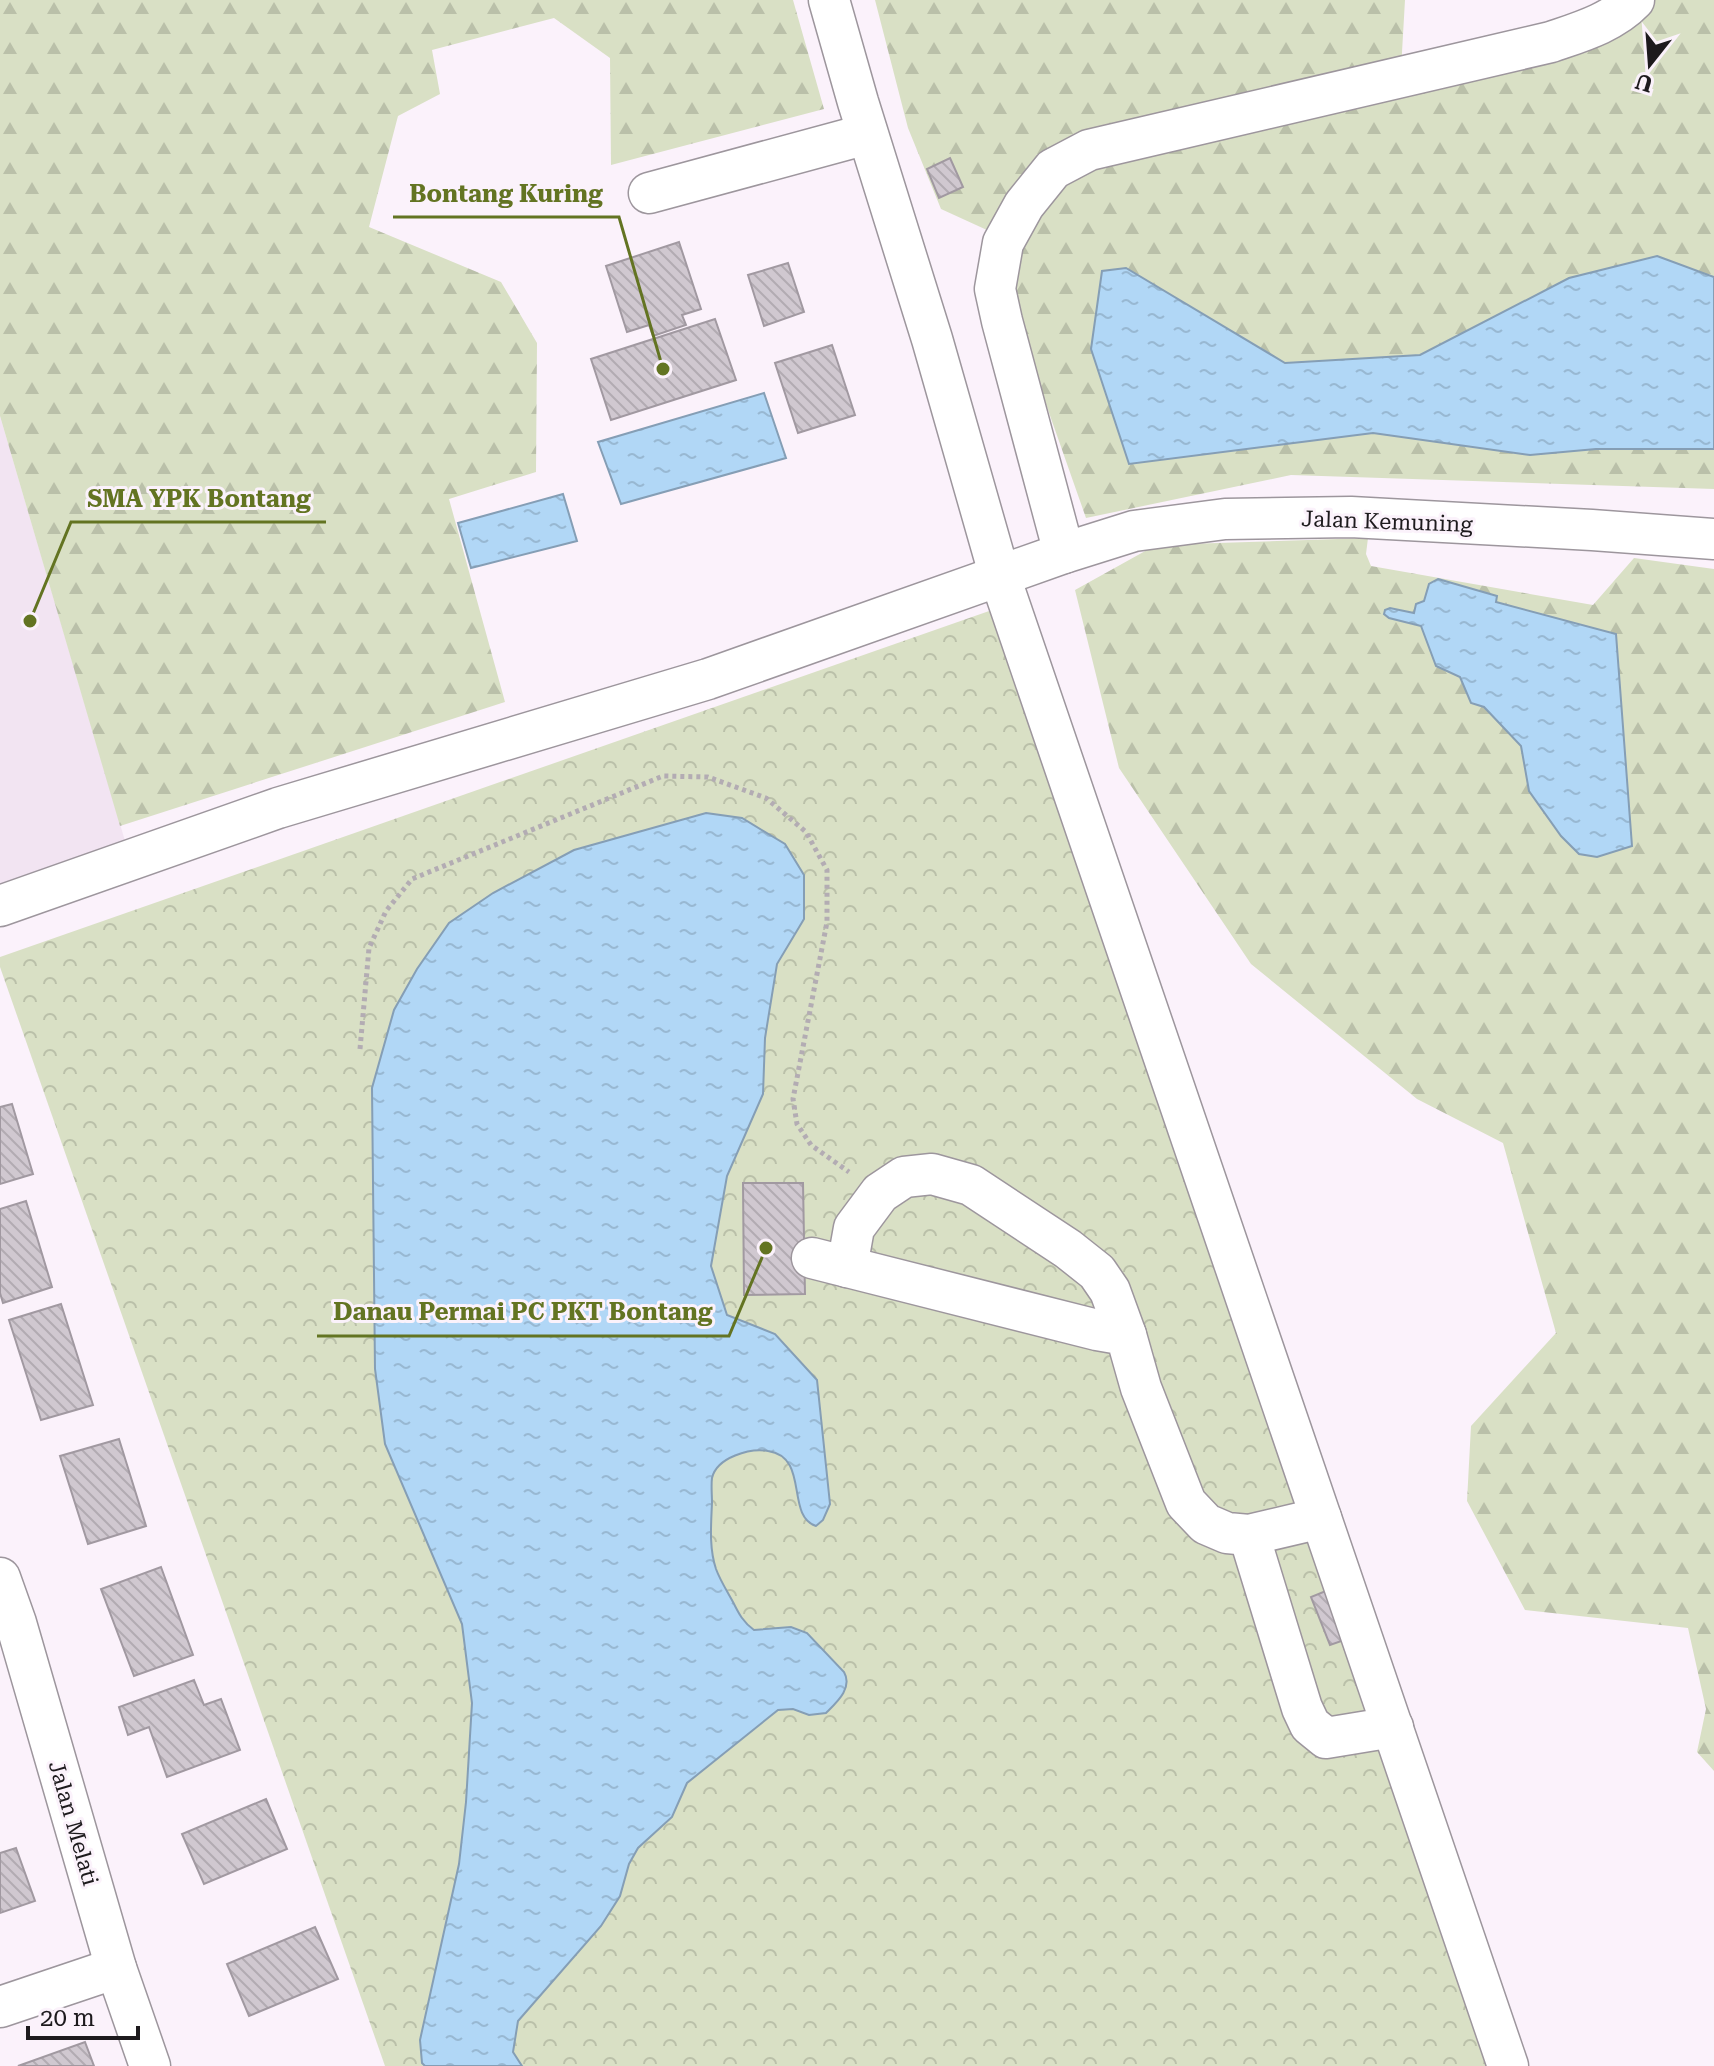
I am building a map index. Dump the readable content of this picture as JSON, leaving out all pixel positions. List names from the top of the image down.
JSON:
{
  "streets": {
    "street": ["Jalan Kemuning", "Jalan Melati"]
  },
  "places": ["Bontang Kuring", "SMA YPK Bontang", "Danau Permai PC PKT Bontang"],
  "scale_bar": "20 m",
  "north": "bottom"
}
